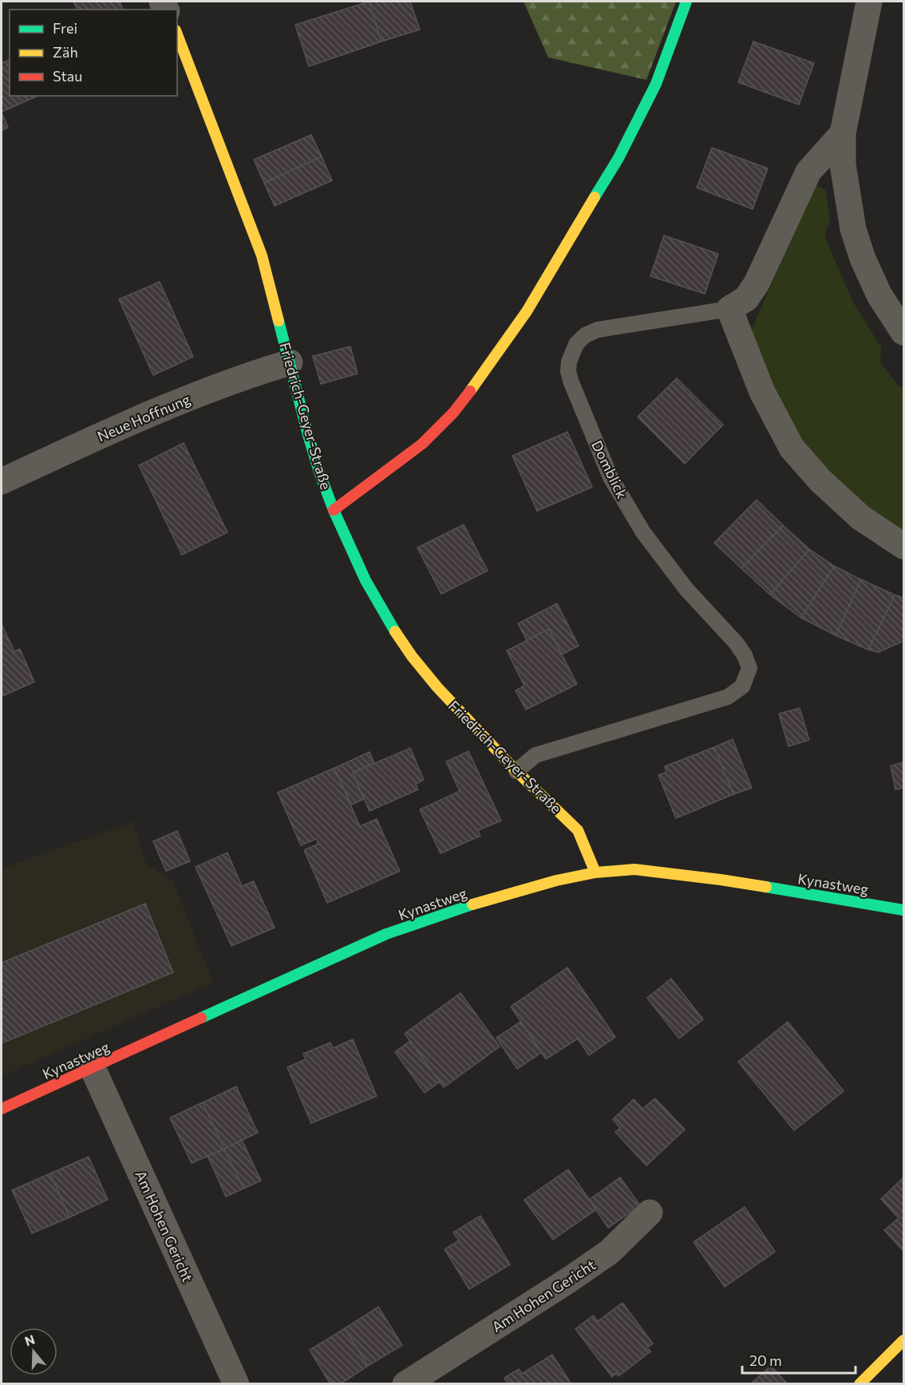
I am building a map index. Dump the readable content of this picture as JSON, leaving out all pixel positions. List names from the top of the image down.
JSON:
{
  "streets": {
    "street": [
      "Friedrich-Geyer-Straße",
      "Neue Hoffnung",
      "Domblick",
      "Kynastweg",
      "Am Hohen Gericht"
    ]
  },
  "crossings": [
    ["Friedrich-Geyer-Straße", "Neue Hoffnung"],
    ["Friedrich-Geyer-Straße", "Domblick"],
    ["Friedrich-Geyer-Straße", "Kynastweg"],
    ["Kynastweg", "Am Hohen Gericht"]
  ],
  "legend": ["Frei", "Zäh", "Stau"],
  "scale_bar": "20 m",
  "north": "top"
}
